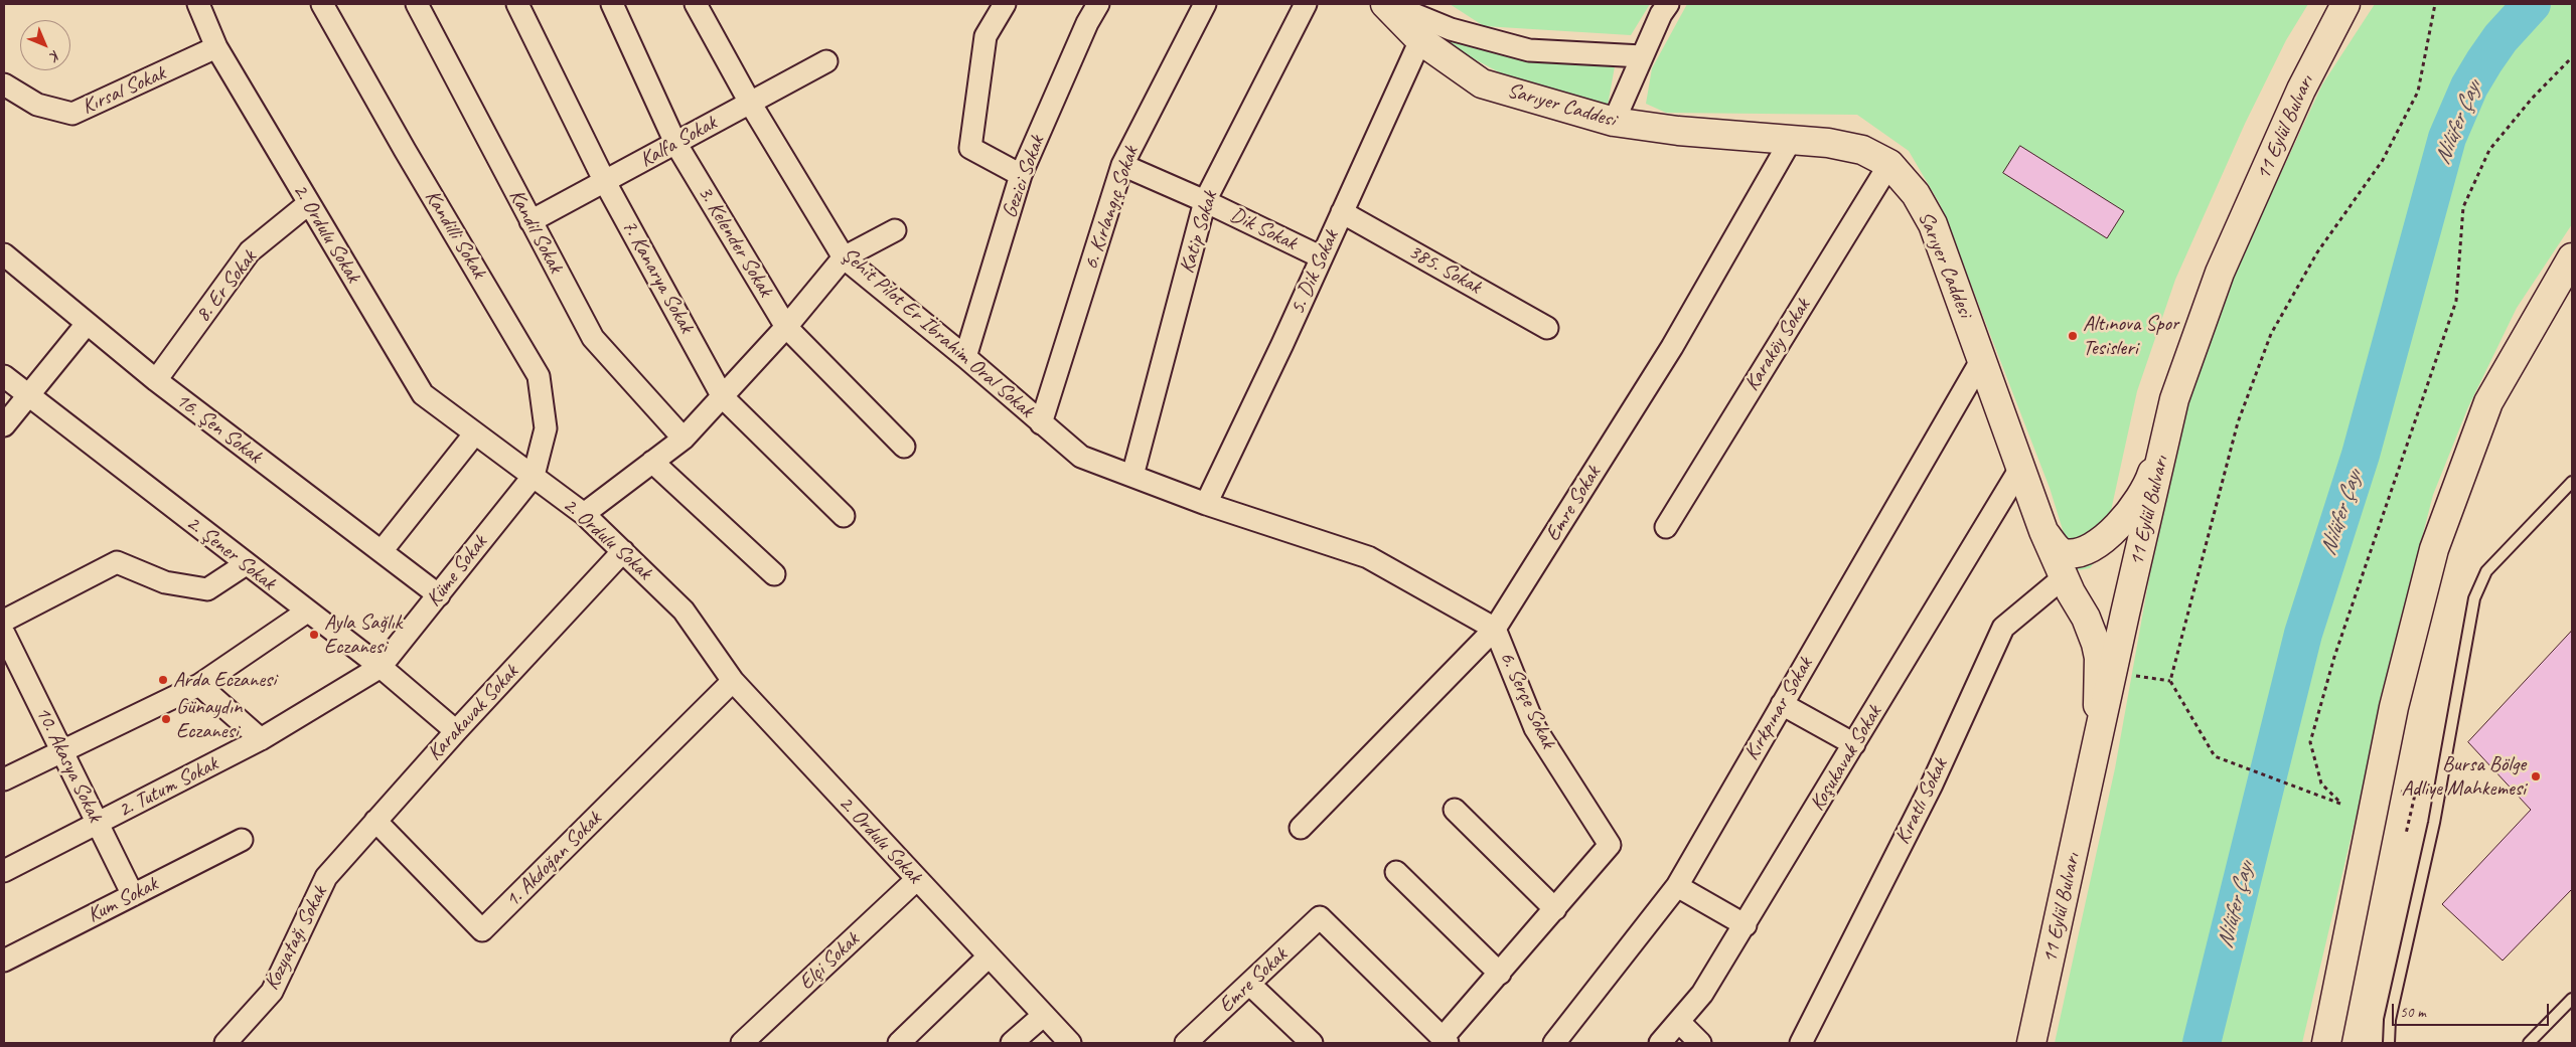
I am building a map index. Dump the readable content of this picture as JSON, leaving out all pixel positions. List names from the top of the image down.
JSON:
{
  "streets": {
    "main road": ["Sarıyer Caddesi", "11 Eylül Bulvarı"],
    "street": [
      "Kırsal Sokak",
      "Kalfa Sokak",
      "Gezici Sokak",
      "6. Kırlangıç Sokak",
      "Dik Sokak",
      "Kandil Sokak",
      "Katip Sokak",
      "2. Ordulu Sokak",
      "Kandilli Sokak",
      "3. Kelender Sokak",
      "385. Sokak",
      "5. Dik Sokak",
      "7. Kanarya Sokak",
      "8. Er Sokak",
      "Şehit Pilot Er İbrahim Oral Sokak",
      "Karaköy Sokak",
      "16. Şen Sokak",
      "Emre Sokak",
      "2. Şener Sokak",
      "Küme Sokak",
      "6. Serçe Sokak",
      "Kırkpınar Sokak",
      "Karakavak Sokak",
      "Koşukavak Sokak",
      "10. Akasya Sokak",
      "2. Tutum Sokak",
      "Kıratlı Sokak",
      "1. Akdoğan Sokak",
      "Kum Sokak",
      "Kozyatağı Sokak",
      "Elçi Sokak"
    ]
  },
  "crossings": [
    ["Kırsal Sokak", "2. Ordulu Sokak"],
    ["Sarıyer Caddesi", "11 Eylül Bulvarı"],
    ["Sarıyer Caddesi", "5. Dik Sokak"],
    ["Sarıyer Caddesi", "Karaköy Sokak"],
    ["Sarıyer Caddesi", "Emre Sokak"],
    ["Sarıyer Caddesi", "Kırkpınar Sokak"],
    ["Sarıyer Caddesi", "Koşukavak Sokak"],
    ["Sarıyer Caddesi", "Kıratlı Sokak"],
    ["Kalfa Sokak", "Kandil Sokak"],
    ["Kalfa Sokak", "3. Kelender Sokak"],
    ["Kalfa Sokak", "7. Kanarya Sokak"],
    ["Kalfa Sokak", "Şehit Pilot Er İbrahim Oral Sokak"],
    ["Gezici Sokak", "Şehit Pilot Er İbrahim Oral Sokak"],
    ["6. Kırlangıç Sokak", "Dik Sokak"],
    ["6. Kırlangıç Sokak", "Şehit Pilot Er İbrahim Oral Sokak"],
    ["Dik Sokak", "Katip Sokak"],
    ["Dik Sokak", "5. Dik Sokak"],
    ["Katip Sokak", "Şehit Pilot Er İbrahim Oral Sokak"],
    ["2. Ordulu Sokak", "Kandilli Sokak"],
    ["2. Ordulu Sokak", "8. Er Sokak"],
    ["2. Ordulu Sokak", "Küme Sokak"],
    ["2. Ordulu Sokak", "Karakavak Sokak"],
    ["2. Ordulu Sokak", "1. Akdoğan Sokak"],
    ["2. Ordulu Sokak", "Elçi Sokak"],
    ["Kandilli Sokak", "Küme Sokak"],
    ["385. Sokak", "5. Dik Sokak"],
    ["5. Dik Sokak", "Şehit Pilot Er İbrahim Oral Sokak"],
    ["5. Dik Sokak", "6. Serçe Sokak"],
    ["8. Er Sokak", "16. Şen Sokak"],
    ["Şehit Pilot Er İbrahim Oral Sokak", "6. Serçe Sokak"],
    ["16. Şen Sokak", "Küme Sokak"],
    ["Emre Sokak", "6. Serçe Sokak"],
    ["2. Şener Sokak", "Küme Sokak"],
    ["2. Şener Sokak", "Karakavak Sokak"],
    ["2. Şener Sokak", "2. Tutum Sokak"],
    ["Küme Sokak", "2. Tutum Sokak"],
    ["Karakavak Sokak", "1. Akdoğan Sokak"],
    ["Karakavak Sokak", "Kozyatağı Sokak"],
    ["10. Akasya Sokak", "2. Tutum Sokak"],
    ["10. Akasya Sokak", "Kum Sokak"]
  ],
  "water": ["Nilüfer Çayı"],
  "places": [
    "Altınova Spor Tesisleri",
    "Ayla Sağlık Eczanesi",
    "Arda Eczanesi",
    "Günaydın Eczanesi",
    "Bursa Bölge Adliye Mahkemesi"
  ],
  "scale_bar": "50 m",
  "north": "bottom right"
}
